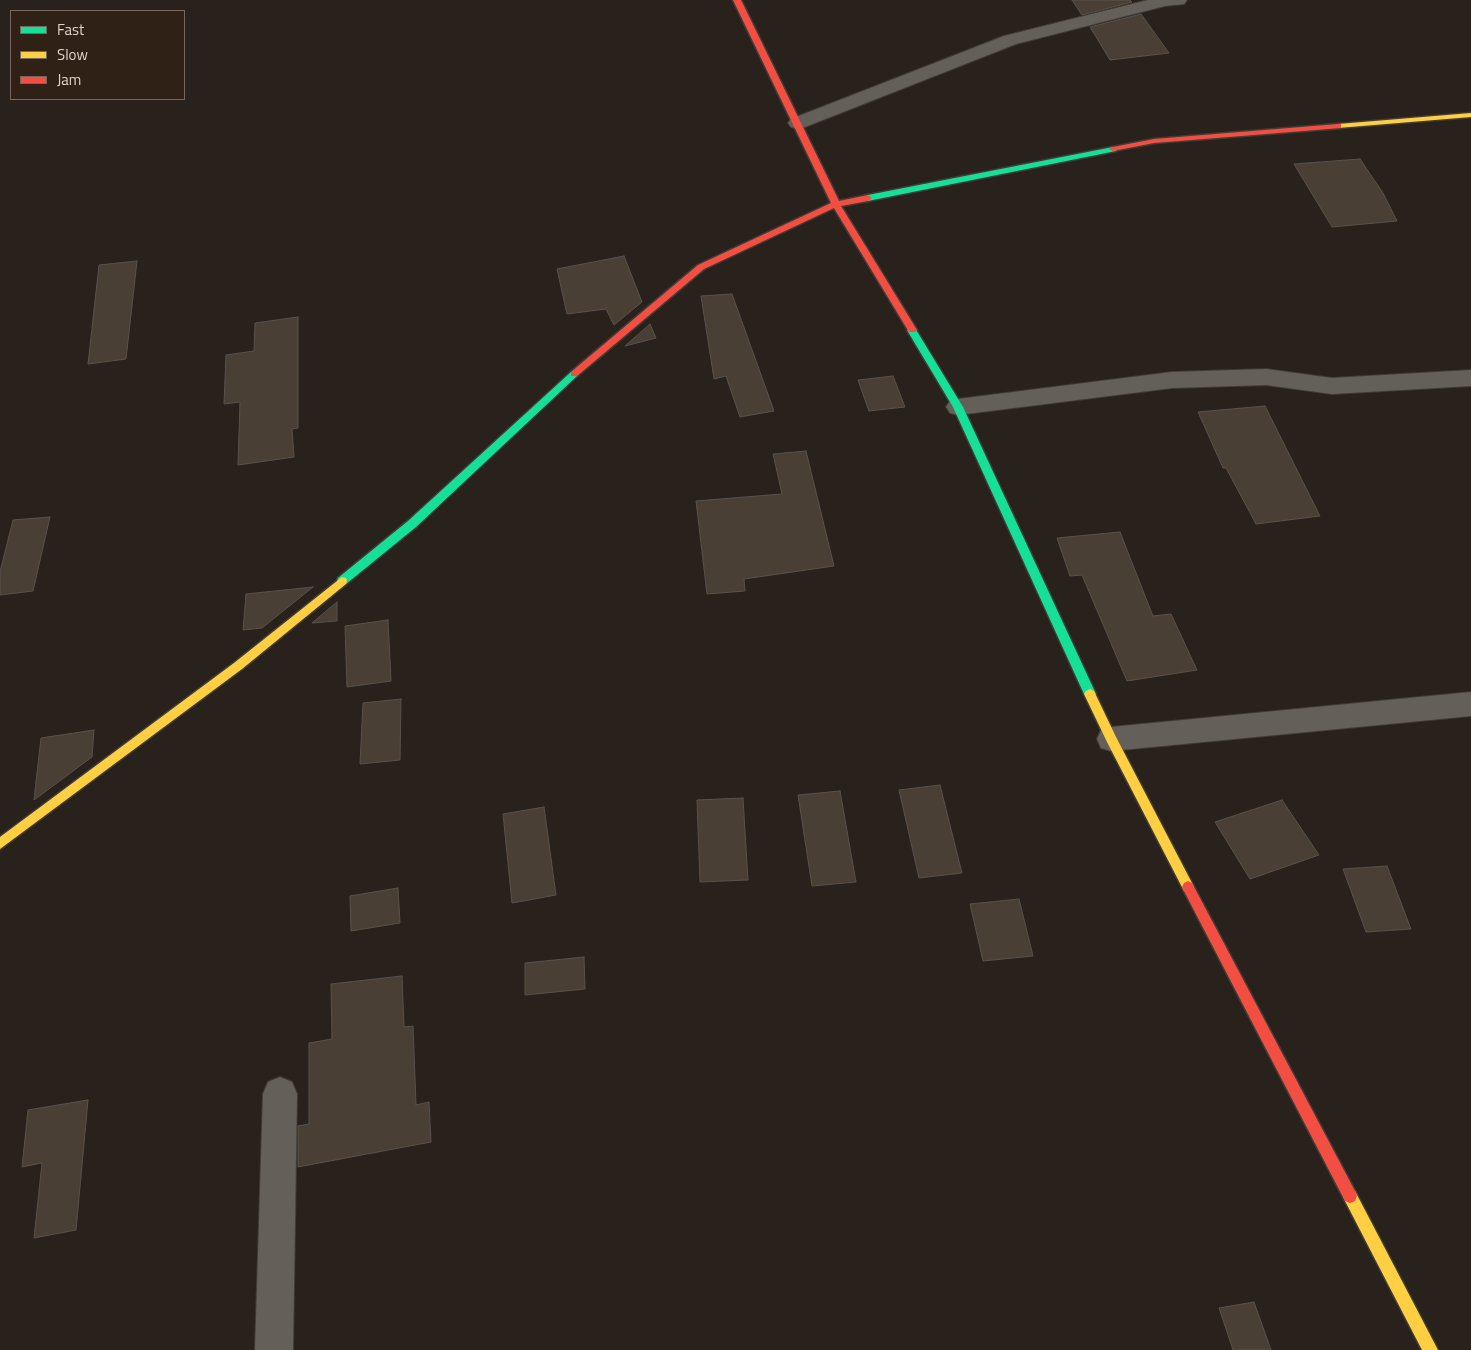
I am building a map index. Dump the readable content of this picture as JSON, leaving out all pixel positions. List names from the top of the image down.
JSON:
{
  "legend": ["Fast", "Slow", "Jam"]
}
